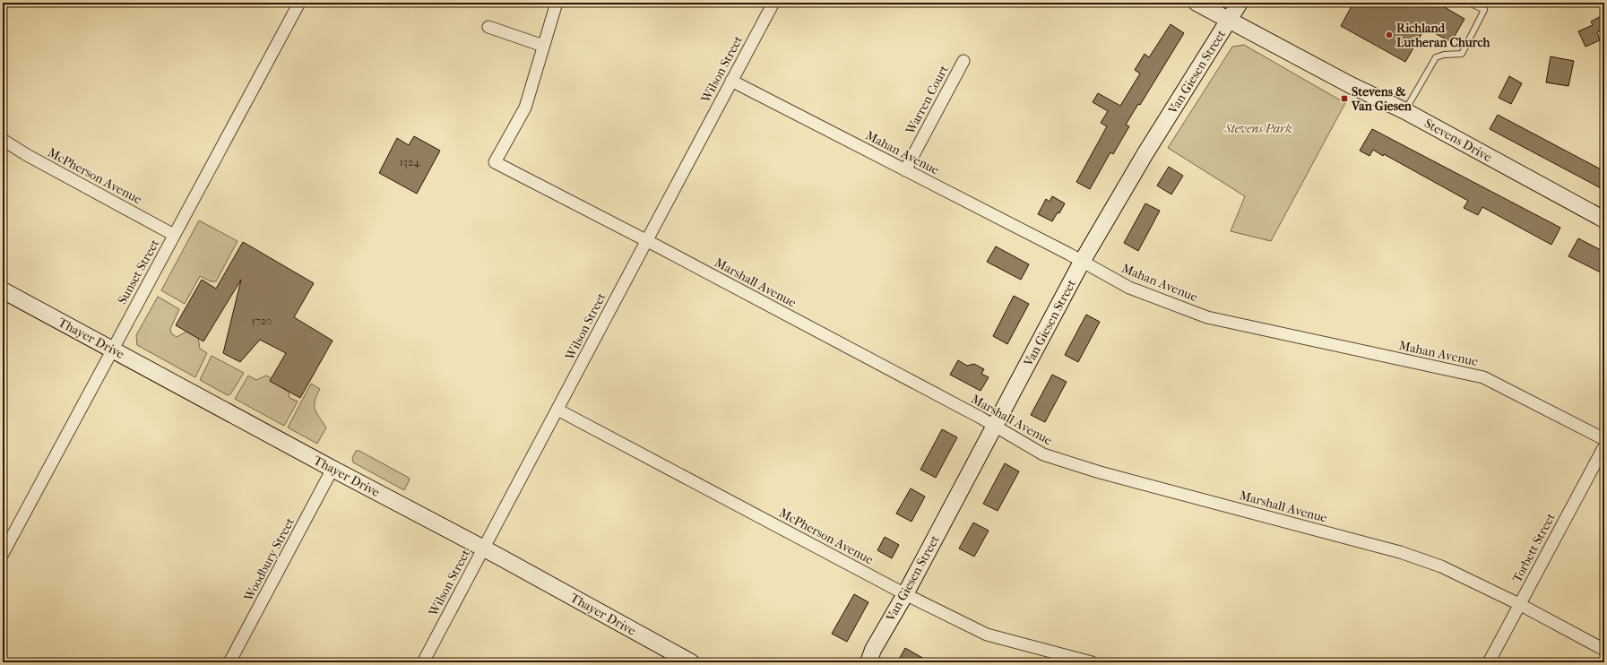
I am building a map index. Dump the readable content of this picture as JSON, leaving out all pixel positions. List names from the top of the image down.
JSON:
{
  "streets": {
    "main road": ["Van Giesen Street", "Stevens Drive", "Thayer Drive"],
    "street": [
      "Wilson Street",
      "Warren Court",
      "Mahan Avenue",
      "McPherson Avenue",
      "Sunset Street",
      "Marshall Avenue",
      "Torbett Street",
      "Woodbury Street"
    ]
  },
  "crossings": [
    ["Wilson Street", "Mahan Avenue"],
    ["Wilson Street", "McPherson Avenue"],
    ["Wilson Street", "Marshall Avenue"],
    ["Wilson Street", "Thayer Drive"],
    ["Van Giesen Street", "Stevens Drive"],
    ["Van Giesen Street", "Mahan Avenue"],
    ["Van Giesen Street", "McPherson Avenue"],
    ["Van Giesen Street", "Marshall Avenue"],
    ["Warren Court", "Mahan Avenue"],
    ["McPherson Avenue", "Sunset Street"],
    ["Sunset Street", "Thayer Drive"],
    ["Marshall Avenue", "Torbett Street"],
    ["Thayer Drive", "Woodbury Street"]
  ],
  "parks": ["Stevens Park"],
  "places": {
    "other": ["Richland Lutheran Church"],
    "transit": ["Stevens & Van Giesen"]
  },
  "house_numbers": ["1324", "1720"]
}
